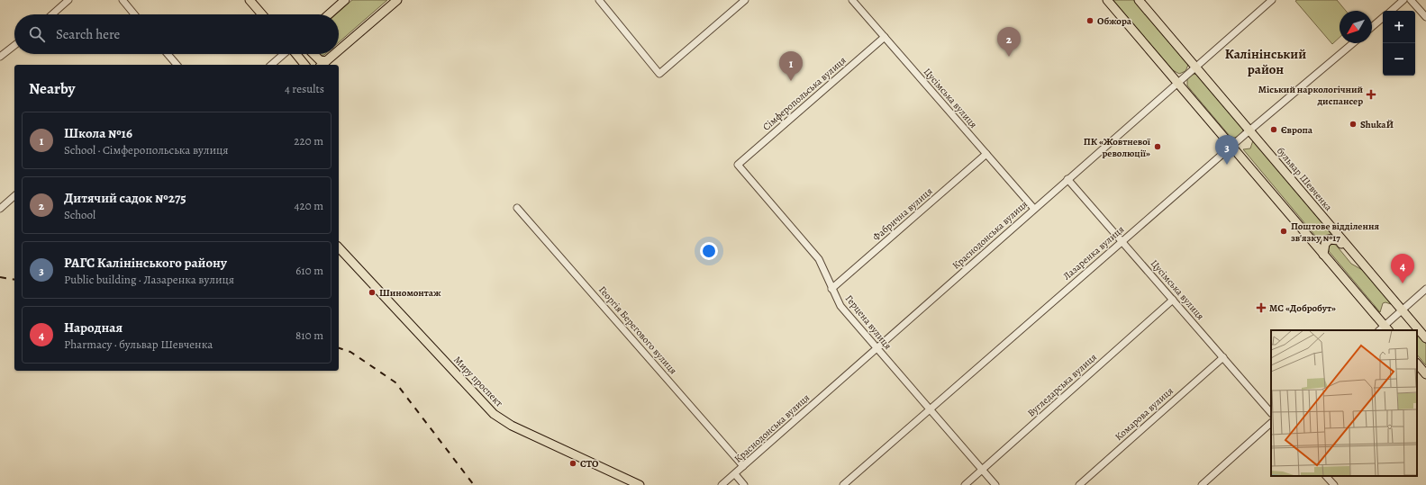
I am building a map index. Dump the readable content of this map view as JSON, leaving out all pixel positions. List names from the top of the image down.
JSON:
{
  "streets": {
    "main road": ["бульвар Шевченка", "Миру проспект"],
    "street": [
      "Сімферопольська вулиця",
      "Цусімська вулиця",
      "Фабрична вулиця",
      "Краснодонська вулиця",
      "Лазаренка вулиця",
      "Герцена вулиця",
      "Георгія Берегового вулиця",
      "Вугледарська вулиця",
      "Комарова вулиця"
    ]
  },
  "crossings": [
    ["Сімферопольська вулиця", "Цусімська вулиця"],
    ["Сімферопольська вулиця", "Герцена вулиця"],
    ["Цусімська вулиця", "Фабрична вулиця"],
    ["Цусімська вулиця", "Краснодонська вулиця"],
    ["Цусімська вулиця", "Лазаренка вулиця"],
    ["Цусімська вулиця", "Вугледарська вулиця"],
    ["Цусімська вулиця", "Комарова вулиця"],
    ["бульвар Шевченка", "Краснодонська вулиця"],
    ["бульвар Шевченка", "Лазаренка вулиця"],
    ["Фабрична вулиця", "Герцена вулиця"],
    ["Краснодонська вулиця", "Герцена вулиця"],
    ["Краснодонська вулиця", "Георгія Берегового вулиця"],
    ["Лазаренка вулиця", "Герцена вулиця"],
    ["Герцена вулиця", "Вугледарська вулиця"]
  ],
  "districts": ["Калінінський район"],
  "places": {
    "other": [
      "Обжора",
      "ShukaЙ",
      "Європа",
      "ПК «Жовтневої революції»",
      "Поштове відділення зв'язку №17",
      "Шиномонтаж",
      "СТО"
    ],
    "health": ["Міський наркологічний диспансер", "МС «Добробут»"]
  },
  "north": "bottom left",
  "page": {
    "map_buttons": ["+", "−"],
    "search": "Search here",
    "pins": [
      "2",
      "1",
      "3",
      "4"
    ],
    "heading": ["Nearby", "4 results"],
    "list": [
      {
        "mark": "1",
        "name": "Школа №16",
        "note": "School · Сімферопольська вулиця",
        "value": "220 m"
      },
      {
        "mark": "2",
        "name": "Дитячий садок №275",
        "note": "School",
        "value": "420 m"
      },
      {
        "mark": "3",
        "name": "РАГС Калінінського району",
        "note": "Public building · Лазаренка вулиця",
        "value": "610 m"
      },
      {
        "mark": "4",
        "name": "Народная",
        "note": "Pharmacy · бульвар Шевченка",
        "value": "810 m"
      }
    ]
  }
}
